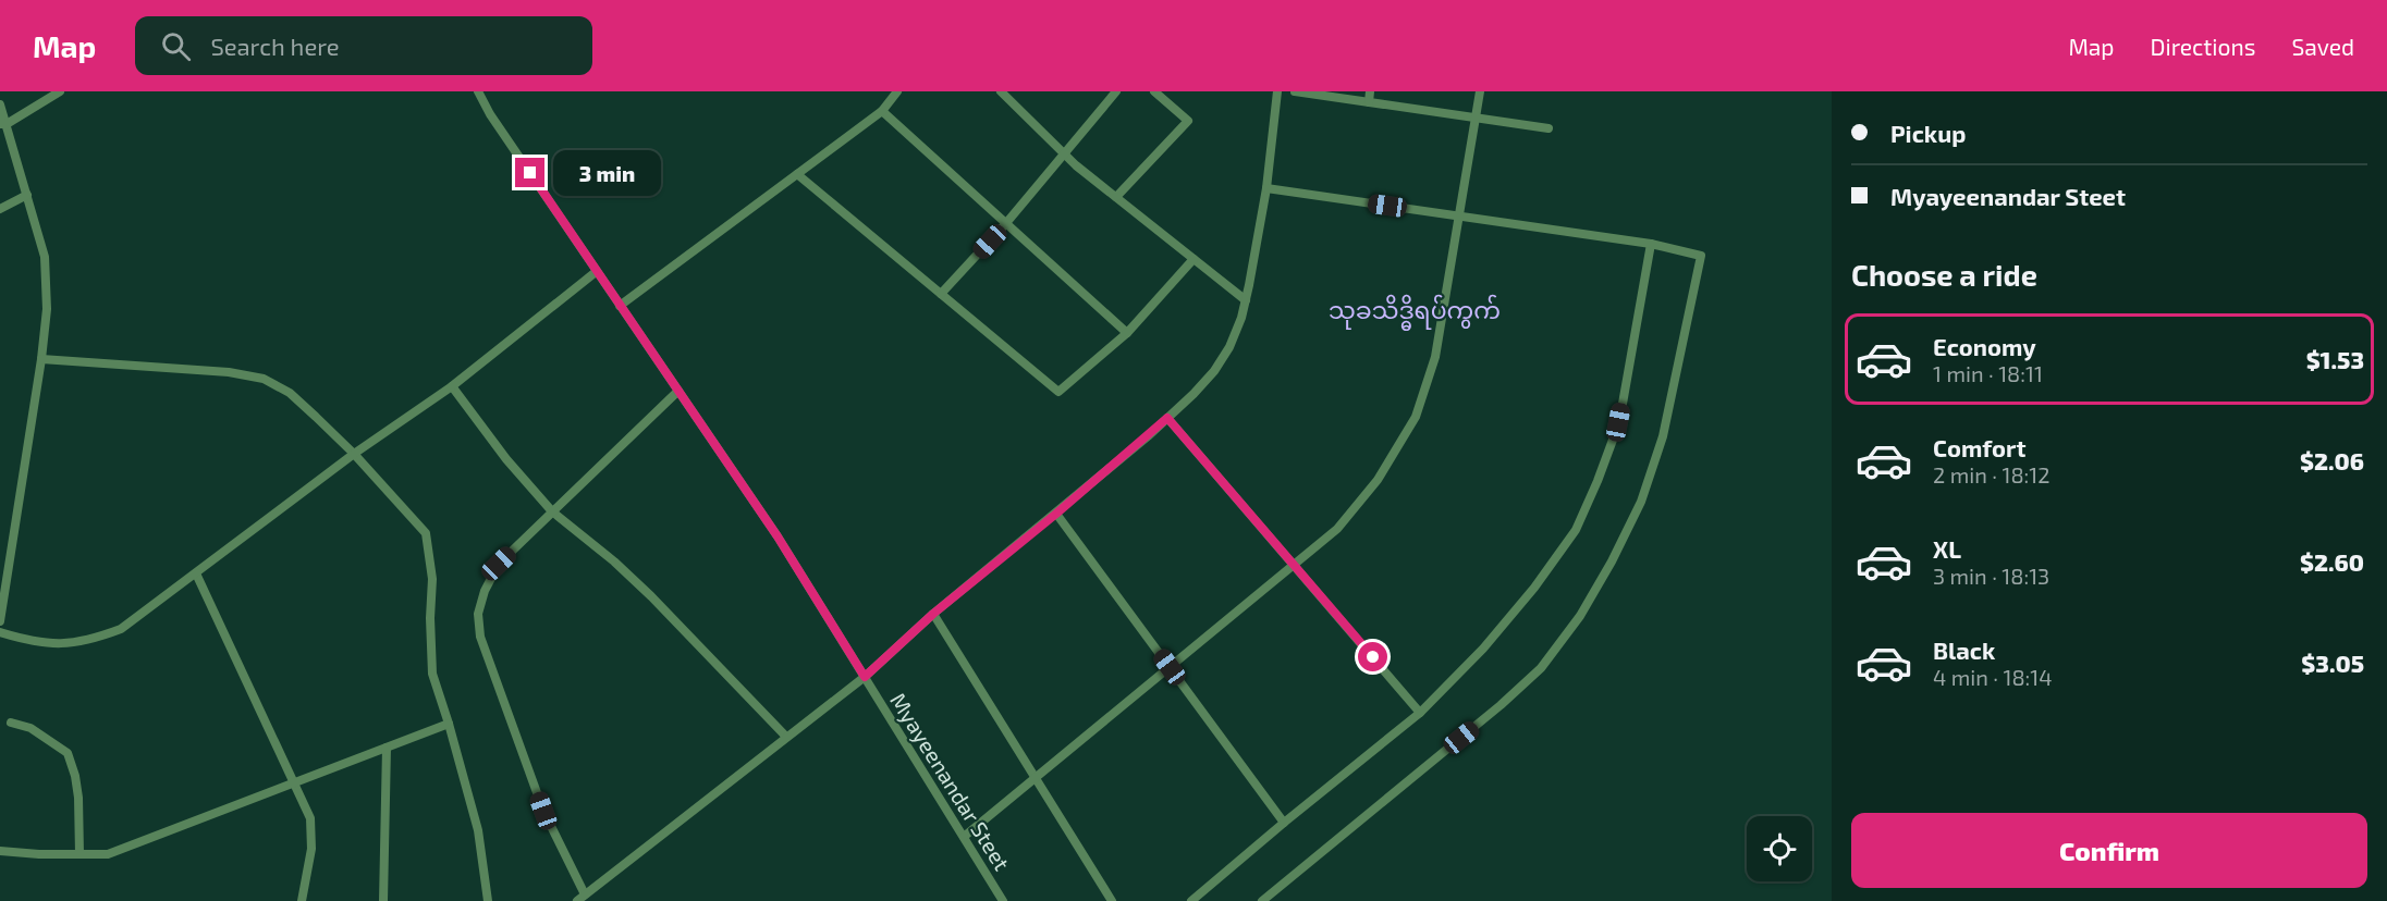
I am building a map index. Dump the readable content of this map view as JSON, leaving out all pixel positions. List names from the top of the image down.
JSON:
{
  "streets": {
    "street": ["Myayeenandar Steet"]
  },
  "districts": ["သုခသိဒ္ဓိရပ်ကွက်"],
  "page": {
    "header": "Map",
    "search": "Search here",
    "nav": ["Map", "Directions", "Saved"],
    "banner": ["Pickup", "Myayeenandar Steet"],
    "bubble": "3 min",
    "heading": "Choose a ride",
    "list": [
      {
        "name": "Economy",
        "note": "1 min · 18:11",
        "value": "$1.53"
      },
      {
        "name": "Comfort",
        "note": "2 min · 18:12",
        "value": "$2.06"
      },
      {
        "name": "XL",
        "note": "3 min · 18:13",
        "value": "$2.60"
      },
      {
        "name": "Black",
        "note": "4 min · 18:14",
        "value": "$3.05"
      }
    ],
    "buttons": "Confirm"
  }
}
